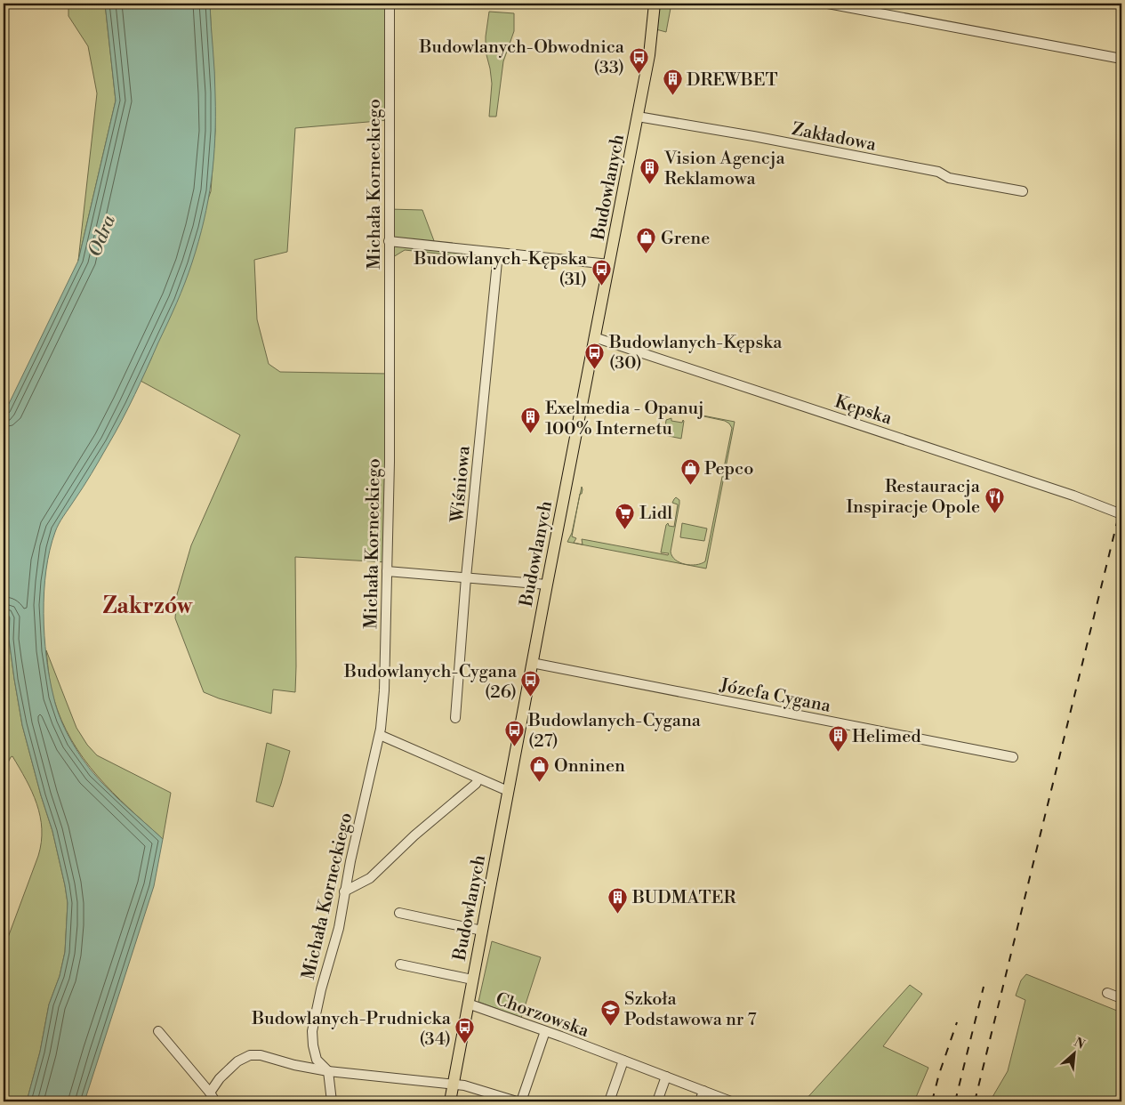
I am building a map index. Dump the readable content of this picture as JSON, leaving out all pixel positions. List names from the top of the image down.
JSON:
{
  "streets": {
    "main road": ["Budowlanych"],
    "street": [
      "Zakładowa",
      "Michała Korneckiego",
      "Kępska",
      "Wiśniowa",
      "Józefa Cygana",
      "Chorzowska"
    ]
  },
  "crossings": [
    ["Zakładowa", "Budowlanych"],
    ["Budowlanych", "Kępska"],
    ["Budowlanych", "Józefa Cygana"],
    ["Budowlanych", "Chorzowska"]
  ],
  "districts": ["Zakrzów"],
  "water": ["Odra"],
  "places": {
    "bus stop": [
      "Budowlanych-Obwodnica (33)",
      "Budowlanych-Kępska (31)",
      "Budowlanych-Kępska (30)",
      "Budowlanych-Cygana (26)",
      "Budowlanych-Cygana (27)",
      "Budowlanych-Prudnicka (34)"
    ],
    "building": [
      "DREWBET",
      "Vision Agencja Reklamowa",
      "Exelmedia - Opanuj 100% Internetu",
      "Helimed",
      "BUDMATER"
    ],
    "shop": ["Grene", "Pepco", "Onninen"],
    "restaurant": ["Restauracja Inspiracje Opole"],
    "supermarket": ["Lidl"],
    "school or university": ["Szkoła Podstawowa nr 7"]
  },
  "north": "top right"
}
